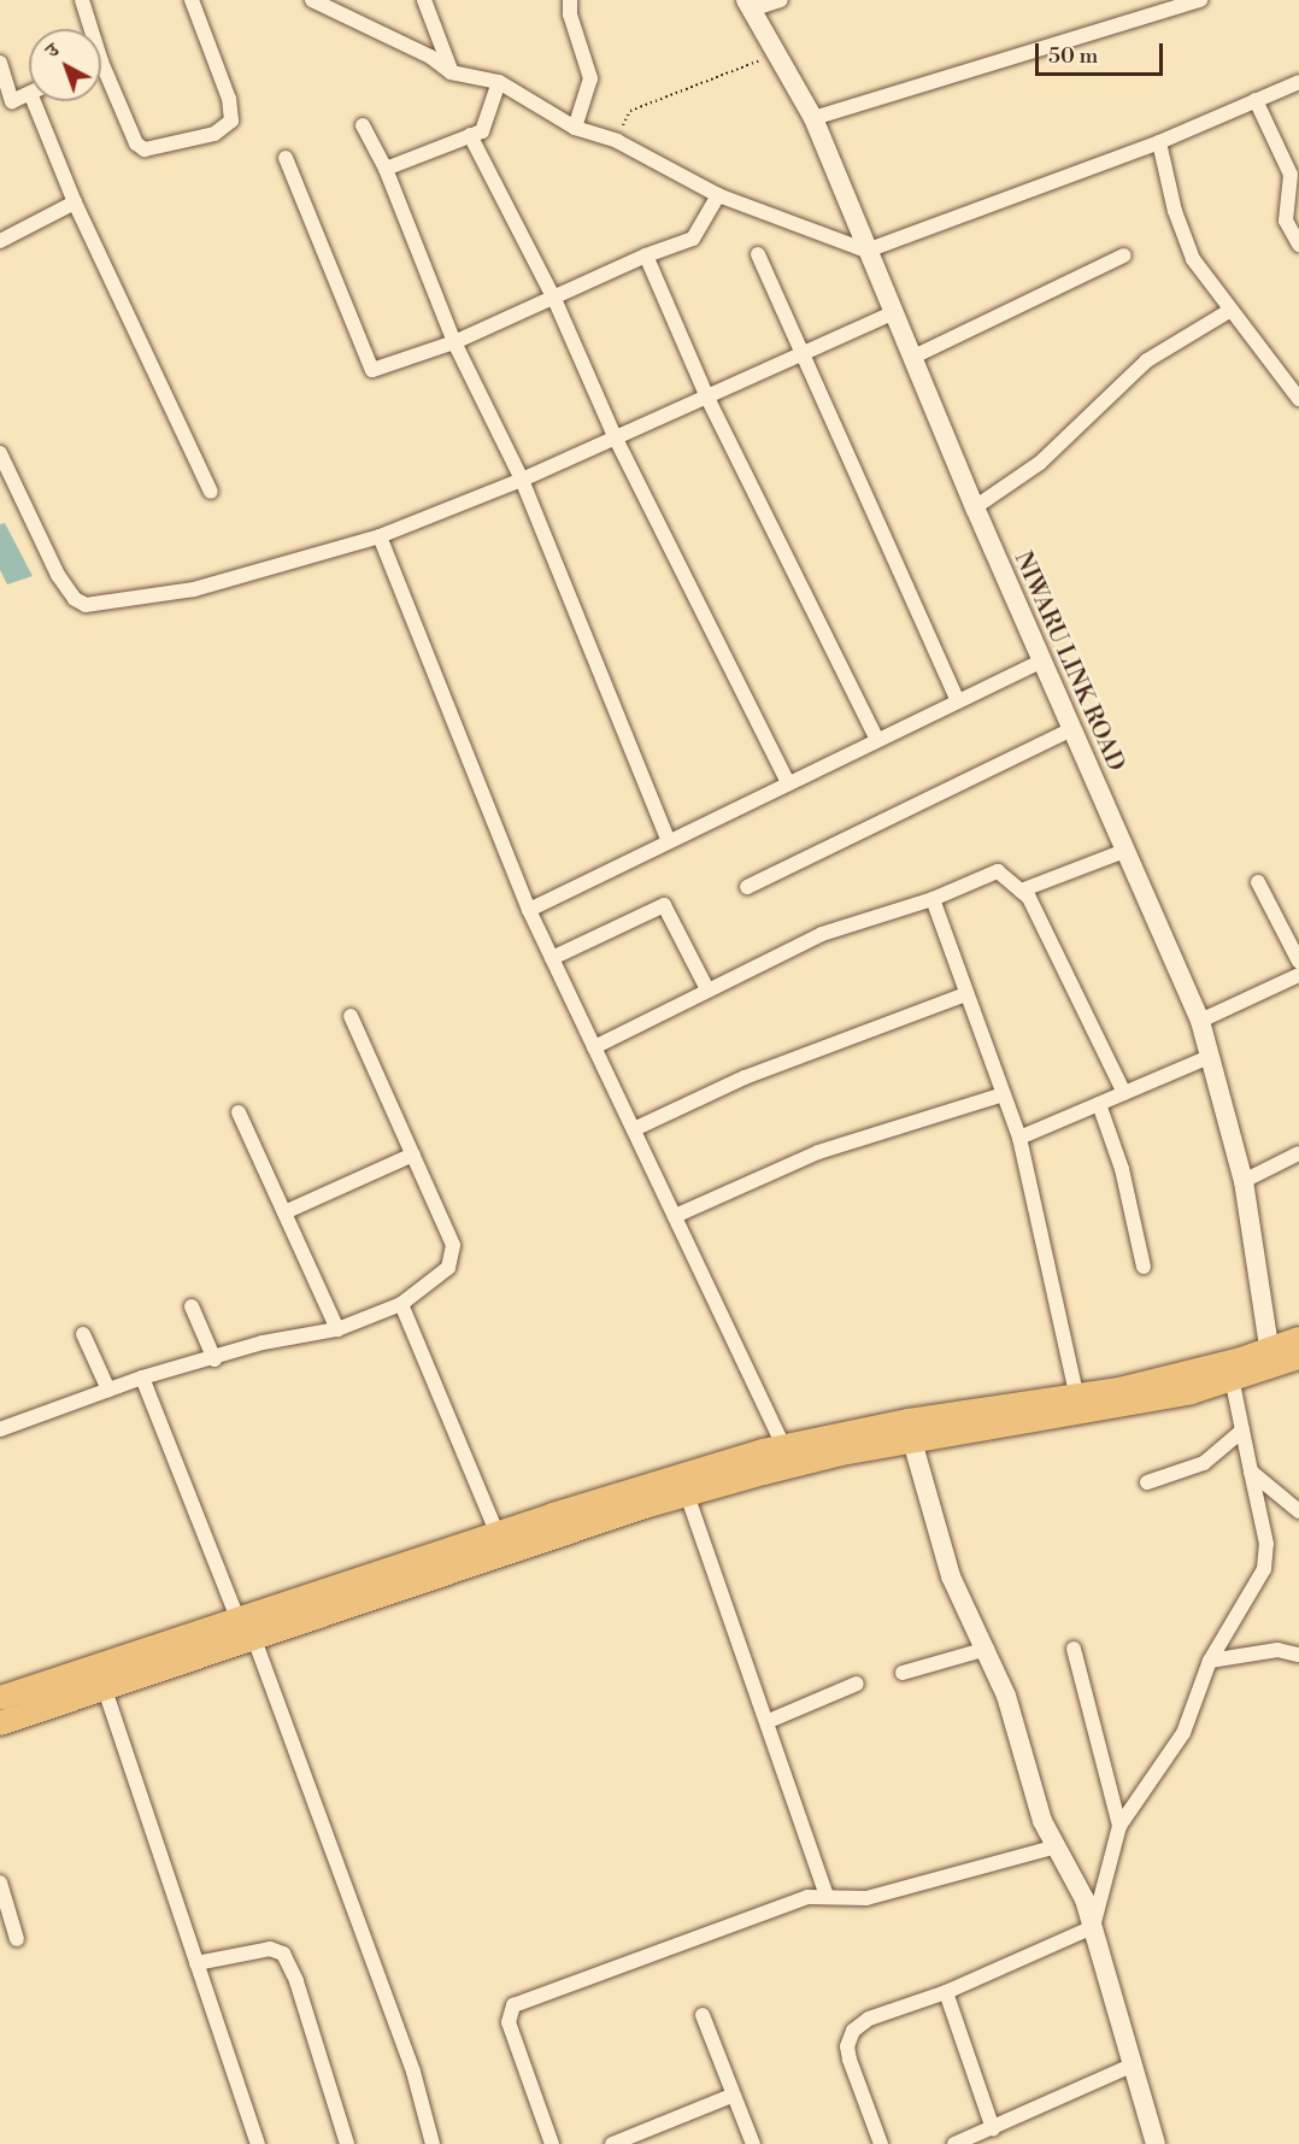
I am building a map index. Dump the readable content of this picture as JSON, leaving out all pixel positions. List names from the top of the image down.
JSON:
{
  "streets": {
    "street": ["NIWARU LINK ROAD"]
  },
  "scale_bar": "50 m",
  "north": "top left"
}
